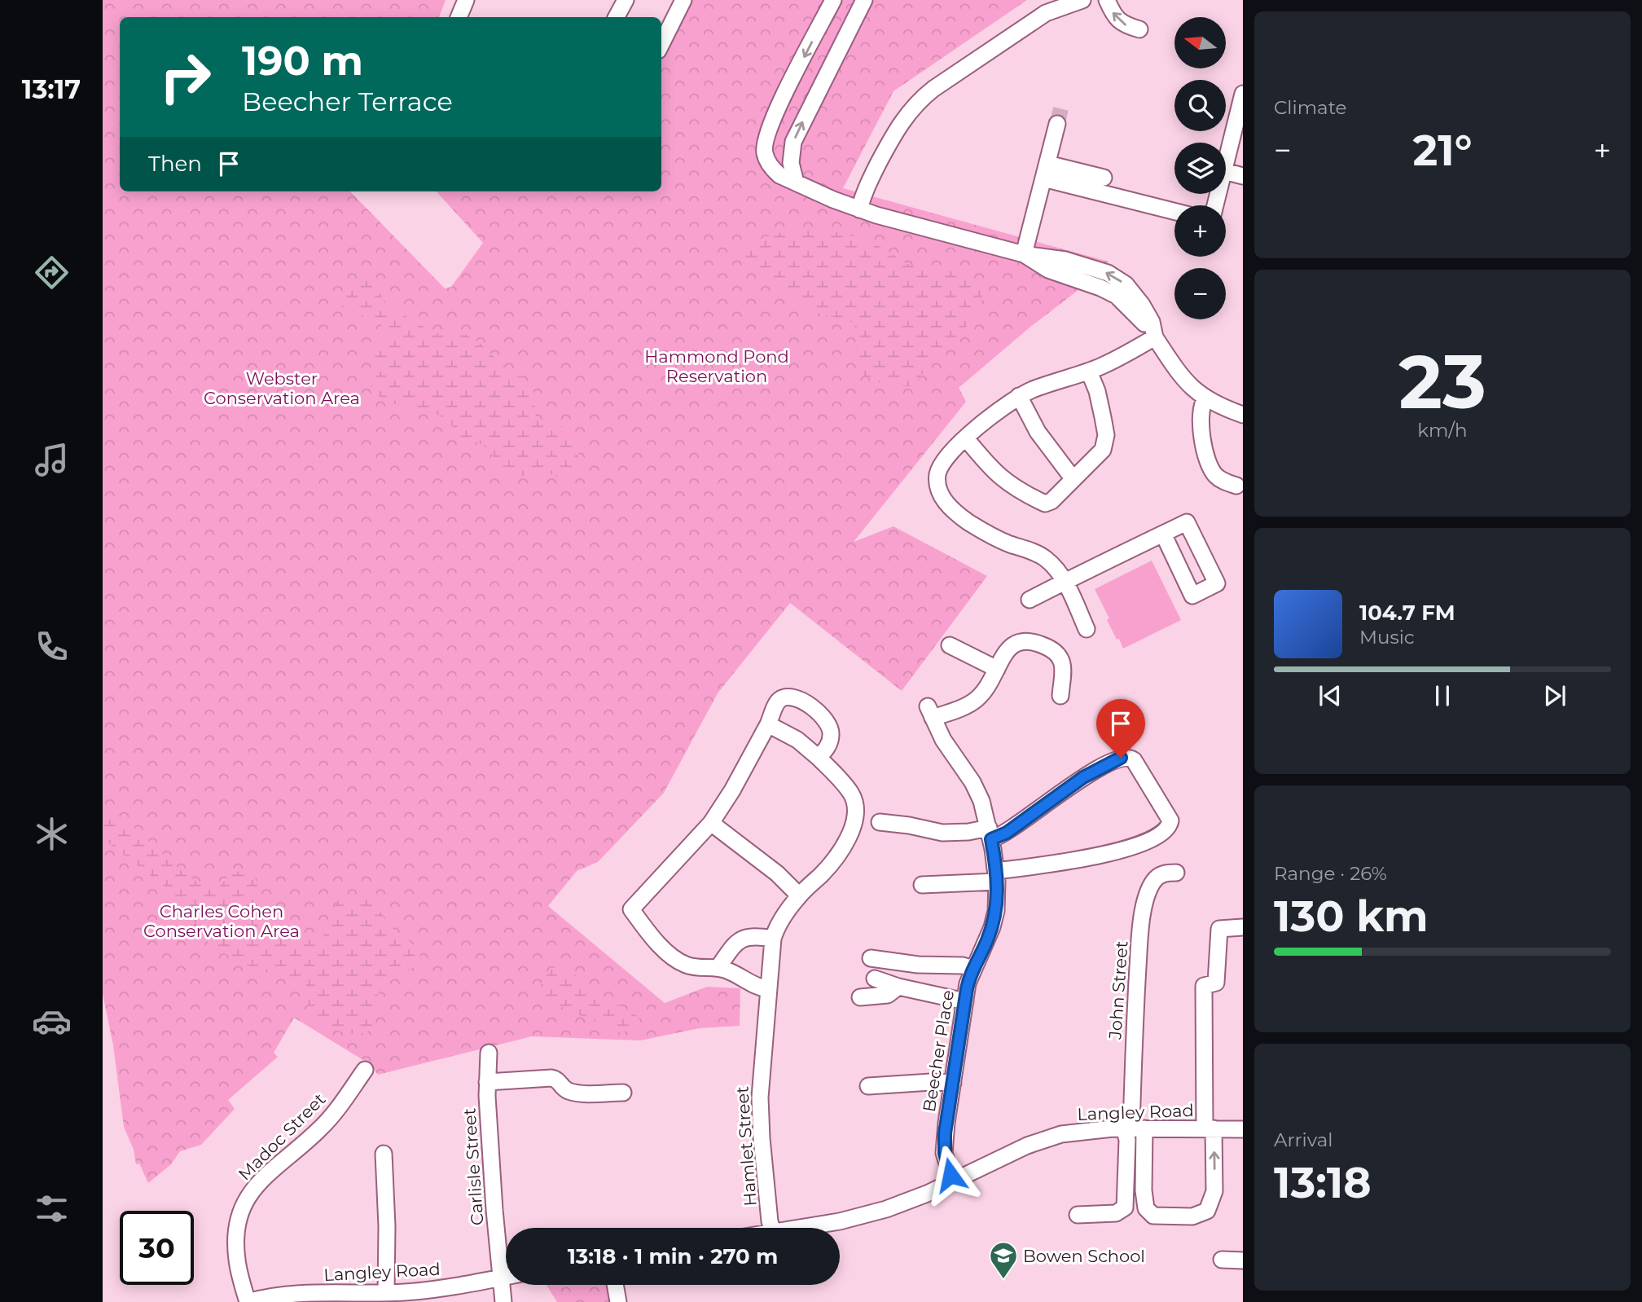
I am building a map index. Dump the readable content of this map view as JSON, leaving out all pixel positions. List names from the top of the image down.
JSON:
{
  "streets": {
    "street": [
      "John Street",
      "Beecher Place",
      "Langley Road",
      "Madoc Street",
      "Hamlet Street",
      "Carlisle Street"
    ]
  },
  "crossings": [
    ["John Street", "Langley Road"],
    ["Beecher Place", "Langley Road"],
    ["Langley Road", "Madoc Street"],
    ["Langley Road", "Carlisle Street"]
  ],
  "parks": ["Hammond Pond Reservation", "Webster Conservation Area", "Charles Cohen Conservation Area"],
  "places": {
    "school or university": ["Bowen School"]
  },
  "north": "left",
  "page": {
    "tabs": "13:17",
    "tile": [
      "Climate",
      ["23", "km/h"],
      ["Range · 26%", "130 km"],
      ["Arrival", "13:18"]
    ],
    "map_buttons": ["+", "−"],
    "turn": ["190 m", "Beecher Terrace"],
    "heat": ["−", "21°", "+"],
    "then": "Then",
    "song": ["104.7 FM", "Music"],
    "limit": "30",
    "trip": "13:18 · 1 min · 270 m"
  }
}
